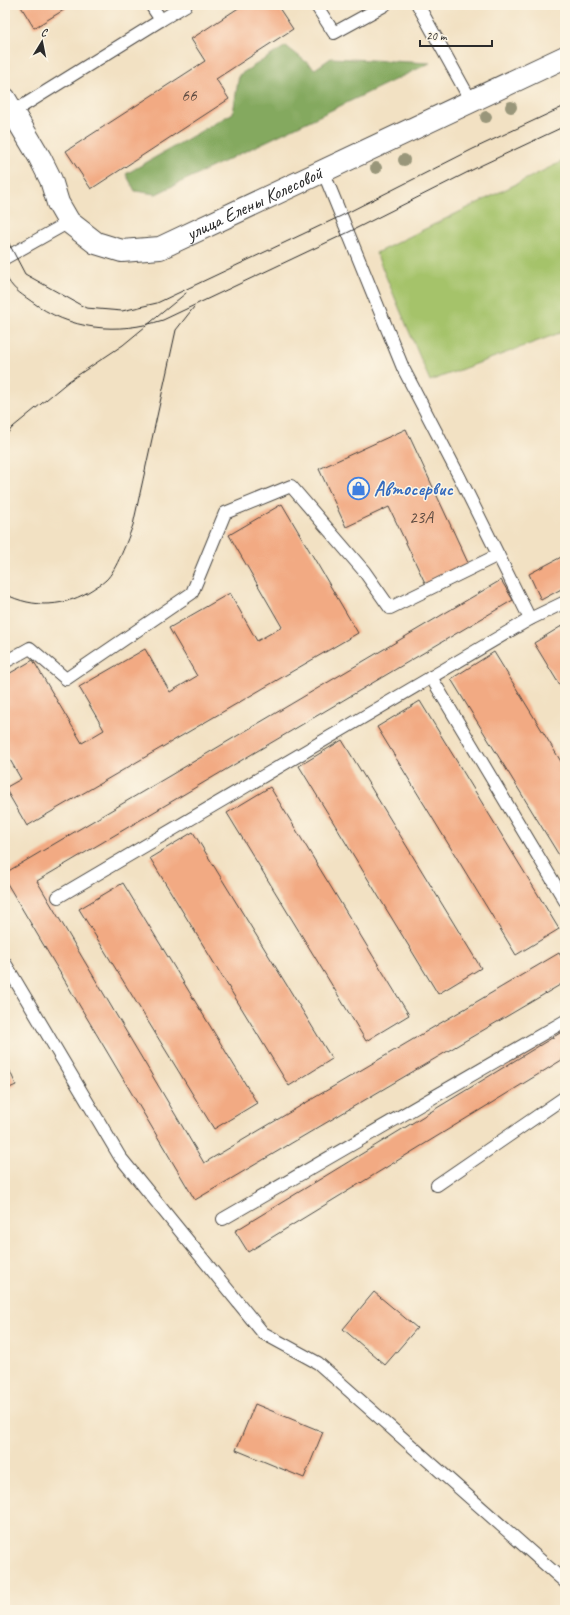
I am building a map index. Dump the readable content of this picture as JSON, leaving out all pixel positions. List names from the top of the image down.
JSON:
{
  "streets": {
    "street": ["улица Елены Колесовой"]
  },
  "places": {
    "shop": ["Автосервис"]
  },
  "house_numbers": ["66", "23А"],
  "scale_bar": "20 m",
  "north": "top"
}
